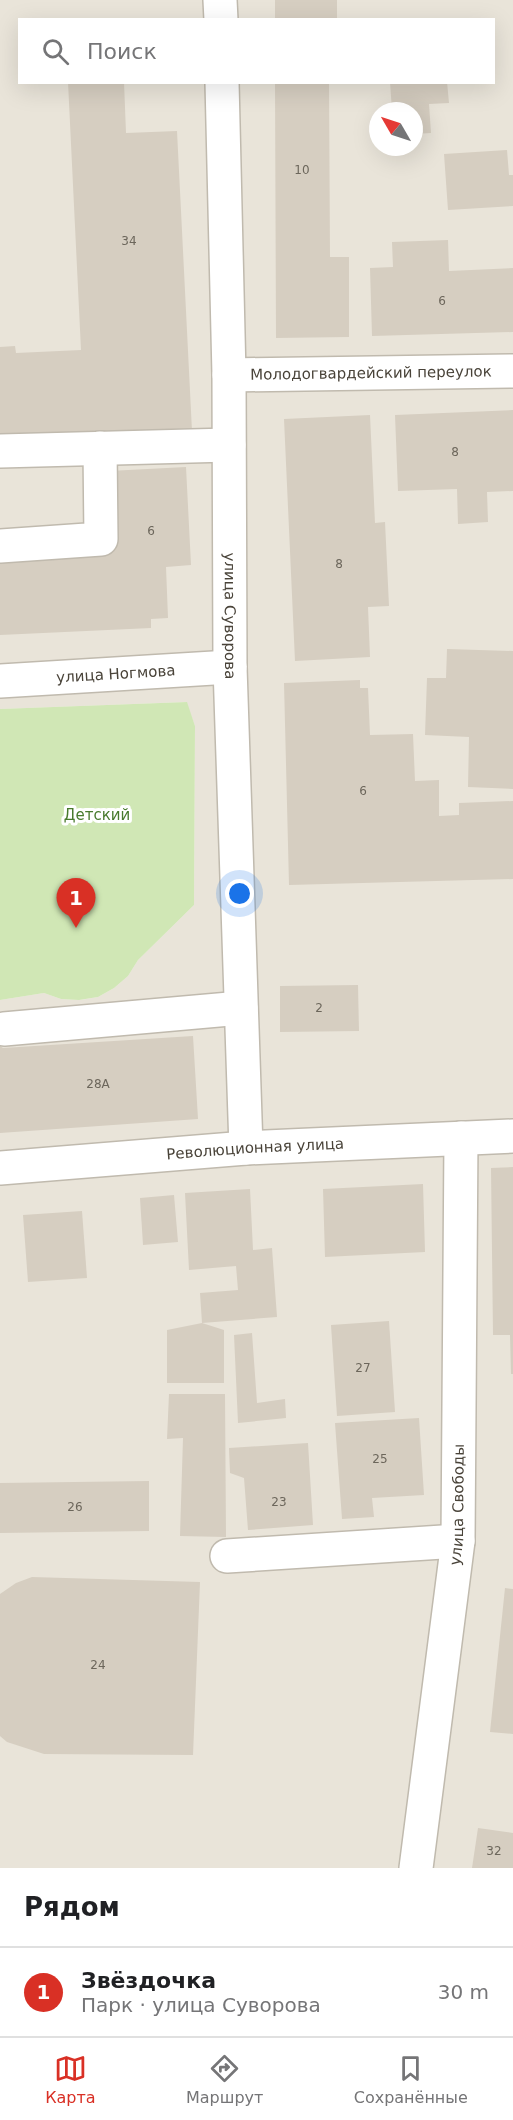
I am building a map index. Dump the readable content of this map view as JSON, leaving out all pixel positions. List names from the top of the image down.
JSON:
{
  "streets": {
    "street": [
      "Молодогвардейский переулок",
      "улица Суворова",
      "улица Ногмова",
      "Революционная улица",
      "улица Свободы"
    ]
  },
  "crossings": [
    ["Молодогвардейский переулок", "улица Суворова"],
    ["улица Суворова", "улица Ногмова"],
    ["улица Суворова", "Революционная улица"],
    ["Революционная улица", "улица Свободы"]
  ],
  "parks": ["Детский"],
  "house_numbers": [
    "10",
    "34",
    "6",
    "8",
    "6",
    "8",
    "6",
    "2",
    "28А",
    "27",
    "25",
    "23",
    "26",
    "24",
    "32"
  ],
  "north": "top left",
  "page": {
    "search": "Поиск",
    "pins": "1",
    "heading": "Рядом",
    "list": [
      {
        "mark": "1",
        "name": "Звёздочка",
        "note": "Парк · улица Суворова",
        "value": "30 m"
      }
    ],
    "nav": ["Карта", "Маршрут", "Сохранённые"]
  }
}
